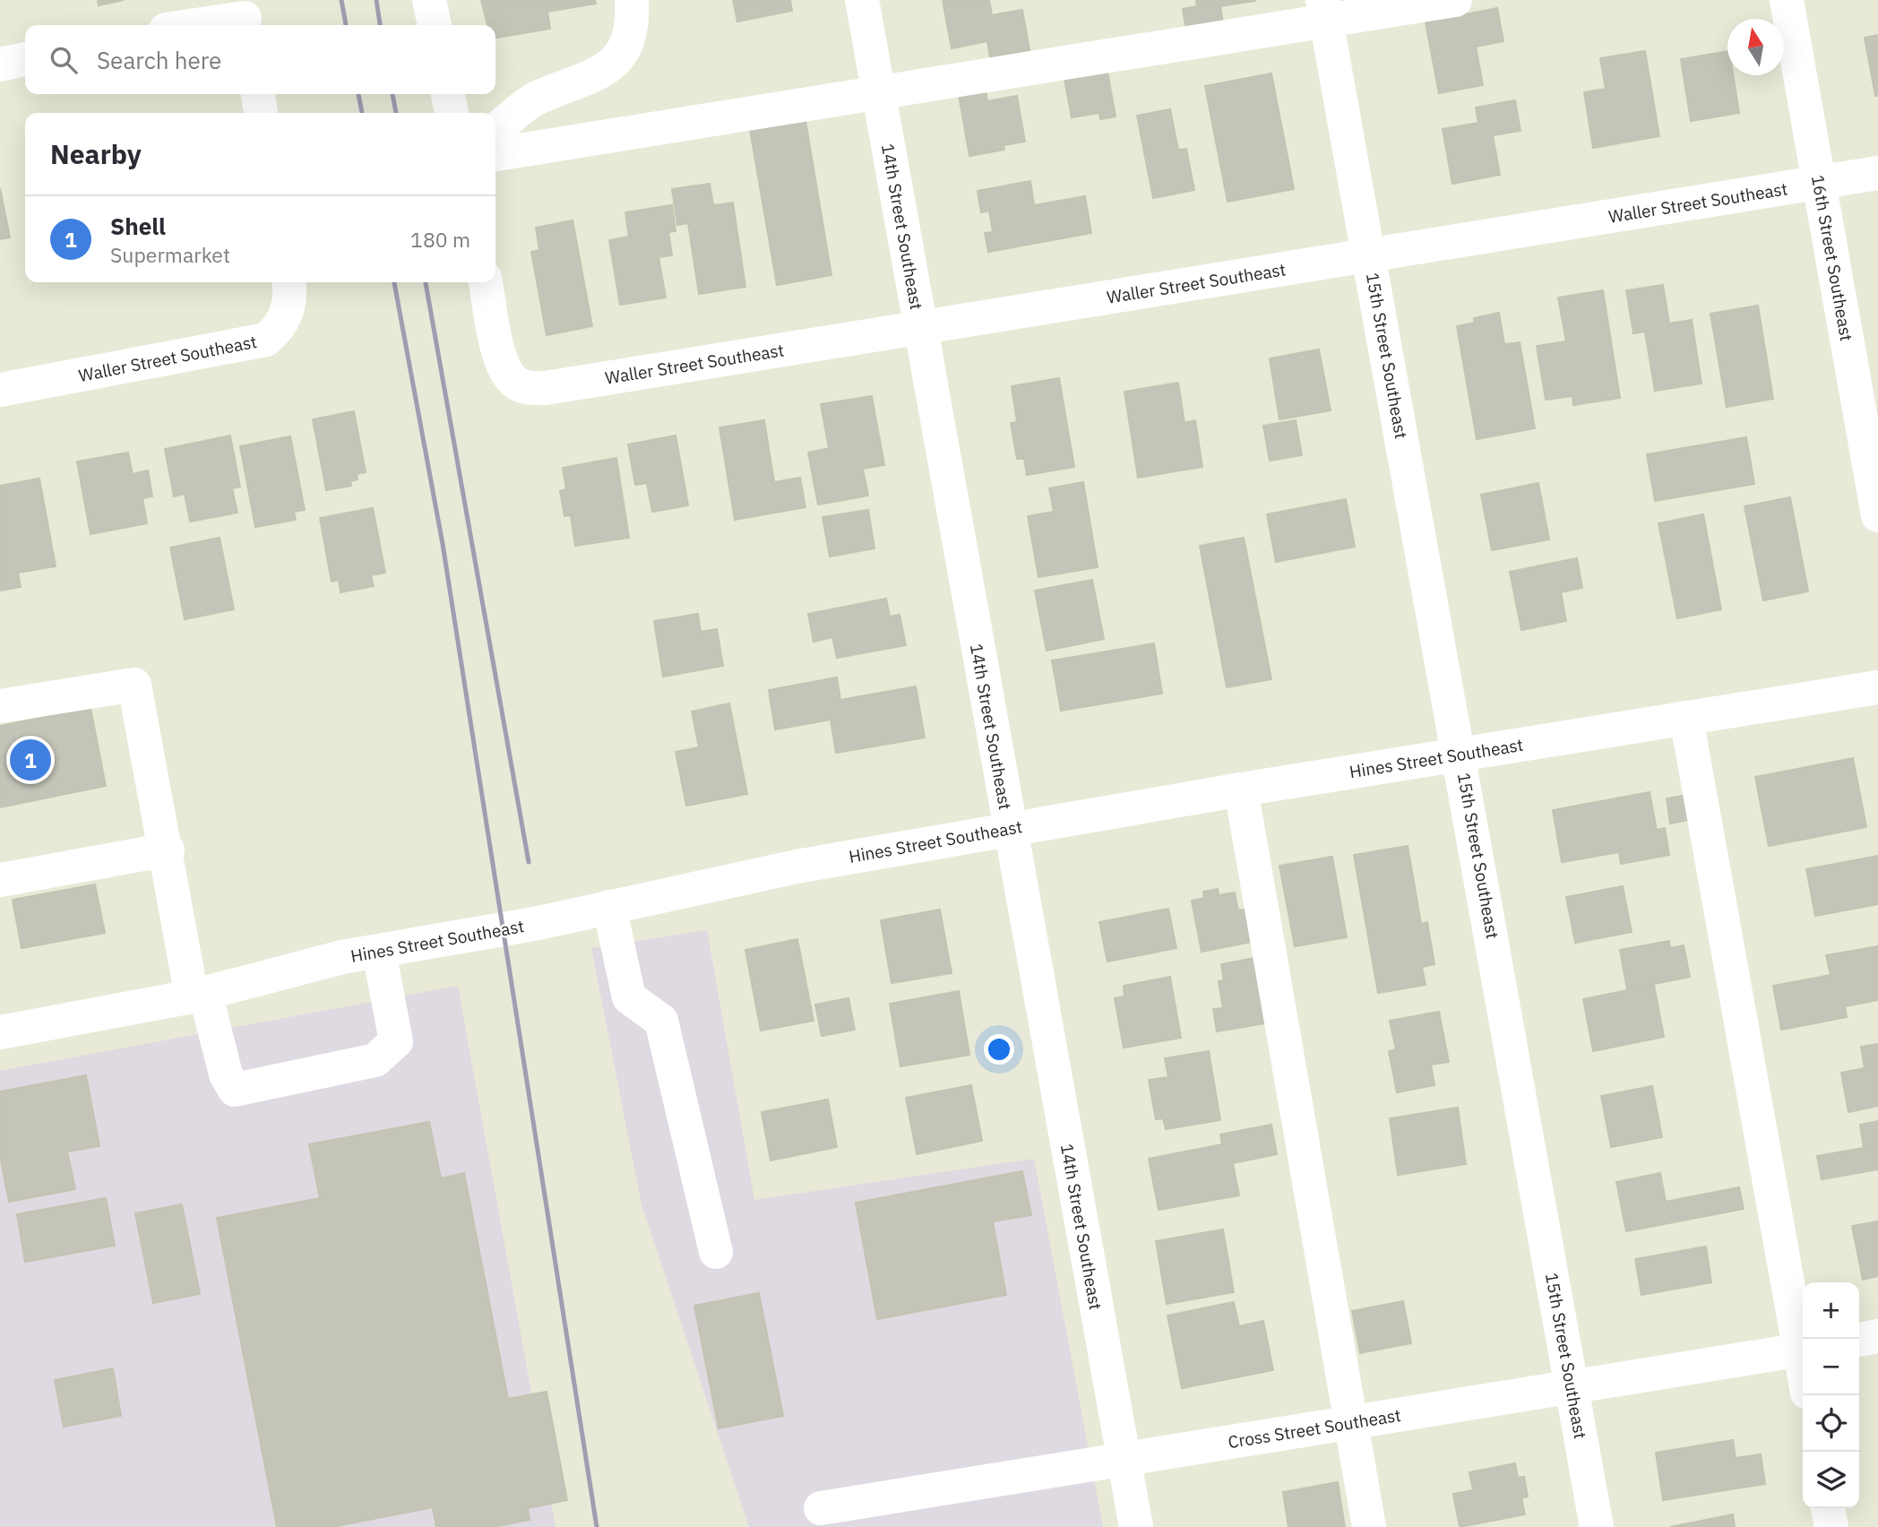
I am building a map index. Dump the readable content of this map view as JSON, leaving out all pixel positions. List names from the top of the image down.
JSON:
{
  "streets": {
    "street": [
      "Waller Street Southeast",
      "14th Street Southeast",
      "16th Street Southeast",
      "15th Street Southeast",
      "Hines Street Southeast",
      "Cross Street Southeast"
    ]
  },
  "crossings": [
    ["Waller Street Southeast", "14th Street Southeast"],
    ["Waller Street Southeast", "16th Street Southeast"],
    ["Waller Street Southeast", "15th Street Southeast"],
    ["14th Street Southeast", "Hines Street Southeast"],
    ["14th Street Southeast", "Cross Street Southeast"],
    ["15th Street Southeast", "Hines Street Southeast"],
    ["15th Street Southeast", "Cross Street Southeast"]
  ],
  "north": "top",
  "page": {
    "search": "Search here",
    "heading": "Nearby",
    "list": [
      {
        "mark": "1",
        "name": "Shell",
        "note": "Supermarket",
        "value": "180 m"
      }
    ],
    "pins": "1",
    "map_buttons": ["+", "−"]
  }
}
